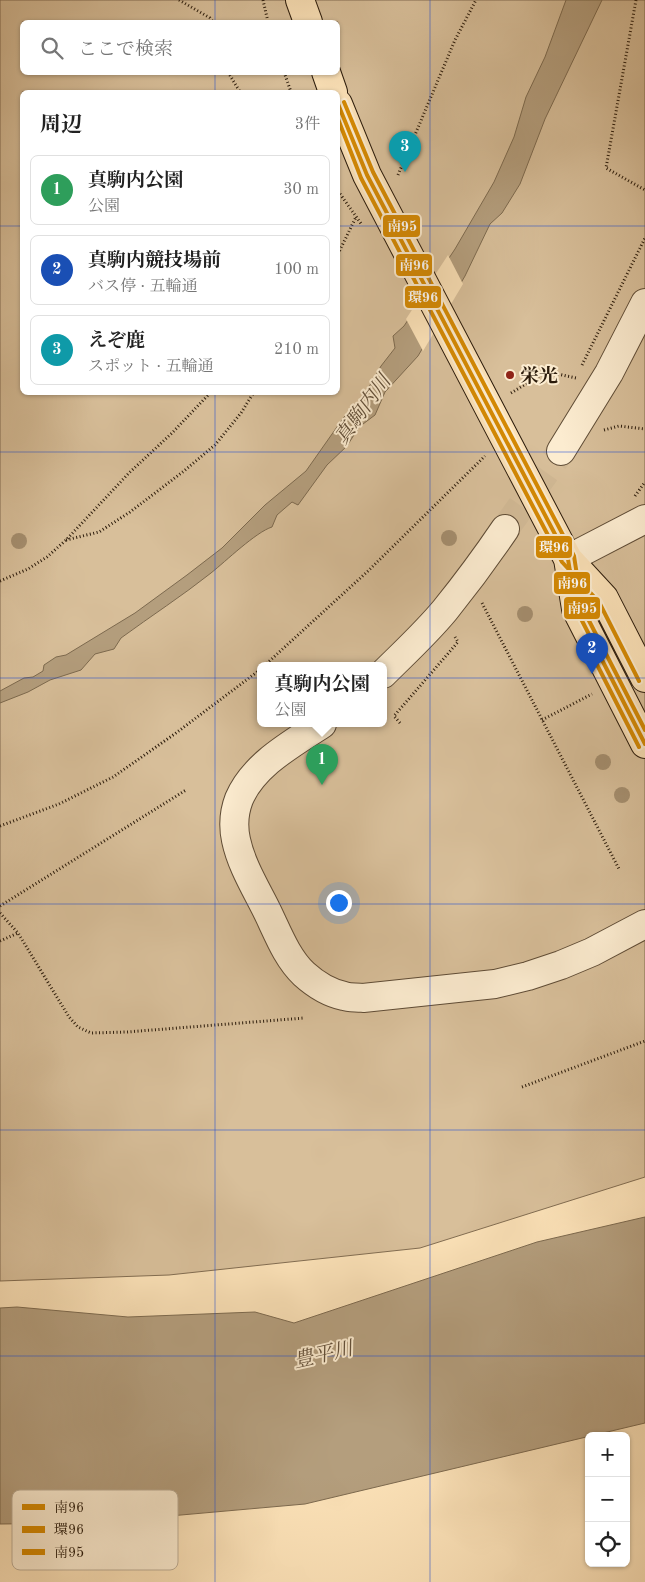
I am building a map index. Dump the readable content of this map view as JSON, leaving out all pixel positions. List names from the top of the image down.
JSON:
{
  "water": ["真駒内川", "豊平川"],
  "places": ["栄光"],
  "lines": ["transit line 南95", "transit line 南96", "transit line 環96"],
  "legend": ["南96", "環96", "南95"],
  "page": {
    "search": "ここで検索",
    "heading": ["周辺", "3件"],
    "pins": ["3", "2", "1"],
    "list": [
      {
        "mark": "1",
        "name": "真駒内公園",
        "note": "公園",
        "value": "30 m"
      },
      {
        "mark": "2",
        "name": "真駒内競技場前",
        "note": "バス停 · 五輪通",
        "value": "100 m"
      },
      {
        "mark": "3",
        "name": "えぞ鹿",
        "note": "スポット · 五輪通",
        "value": "210 m"
      }
    ],
    "popup": ["真駒内公園", "公園"],
    "map_buttons": ["+", "−"]
  }
}
